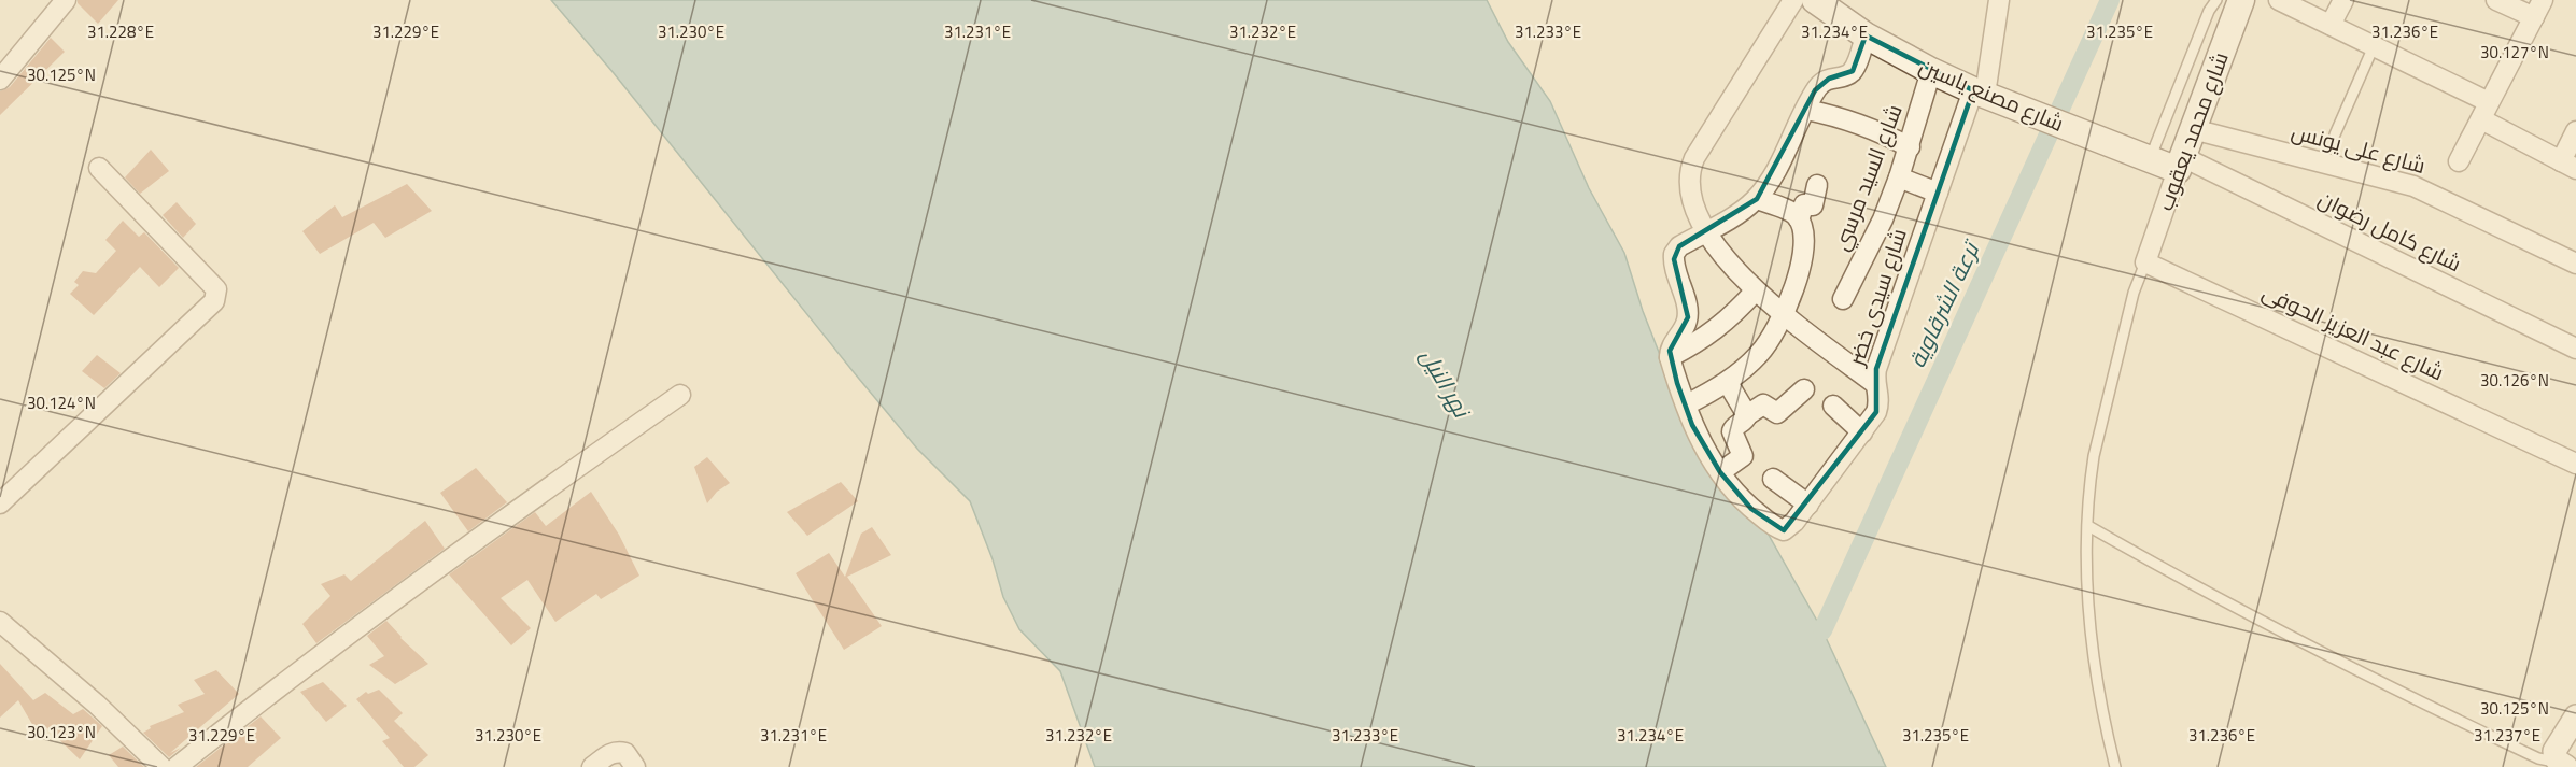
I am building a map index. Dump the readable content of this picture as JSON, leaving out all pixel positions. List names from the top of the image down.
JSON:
{
  "streets": {
    "main road": ["شارع مصنع ياسين", "شارع محمد يعقوب"],
    "street": [
      "شارع على يونس",
      "شارع السيد مرسي",
      "شارع كامل رضوان",
      "شارع سيدى خضر",
      "شارع عبد العزيز الحوفى"
    ]
  },
  "crossings": [
    ["شارع مصنع ياسين", "شارع محمد يعقوب"],
    ["شارع مصنع ياسين", "شارع السيد مرسي"],
    ["شارع مصنع ياسين", "شارع كامل رضوان"],
    ["شارع مصنع ياسين", "شارع سيدى خضر"],
    ["شارع محمد يعقوب", "شارع على يونس"],
    ["شارع محمد يعقوب", "شارع كامل رضوان"],
    ["شارع محمد يعقوب", "شارع عبد العزيز الحوفى"]
  ],
  "water": ["ترعة الشرقاوية", "نهر النيل"],
  "coordinates": [
    "31.228°E",
    "31.229°E",
    "31.230°E",
    "31.231°E",
    "31.232°E",
    "31.233°E",
    "31.234°E",
    "31.235°E",
    "31.236°E",
    "30.127°N",
    "30.125°N",
    "30.126°N",
    "30.124°N",
    "30.123°N",
    "31.237°E"
  ]
}
